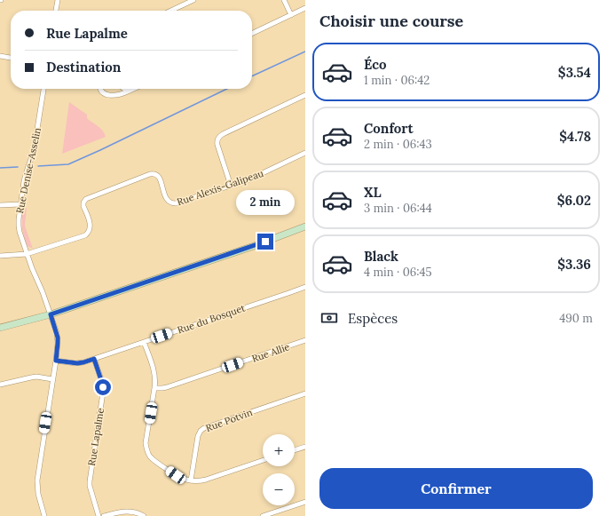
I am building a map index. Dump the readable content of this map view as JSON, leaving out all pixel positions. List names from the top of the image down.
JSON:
{
  "streets": {
    "street": [
      "Rue Denise-Asselin",
      "Rue Alexis-Galipeau",
      "Rue du Bosquet",
      "Rue Allie",
      "Rue Potvin",
      "Rue Lapalme"
    ]
  },
  "crossings": [
    ["Rue Denise-Asselin", "Rue Alexis-Galipeau"],
    ["Rue Denise-Asselin", "Rue du Bosquet"],
    ["Rue du Bosquet", "Rue Lapalme"]
  ],
  "page": {
    "heading": "Choisir une course",
    "banner": ["Rue Lapalme", "Destination"],
    "list": [
      {
        "name": "Éco",
        "note": "1 min · 06:42",
        "value": "$3.54"
      },
      {
        "name": "Confort",
        "note": "2 min · 06:43",
        "value": "$4.78"
      },
      {
        "name": "XL",
        "note": "3 min · 06:44",
        "value": "$6.02"
      },
      {
        "name": "Black",
        "note": "4 min · 06:45",
        "value": "$3.36"
      }
    ],
    "bubble": "2 min",
    "pay": ["Espèces", "490 m"],
    "map_buttons": ["+", "−"],
    "buttons": "Confirmer"
  }
}
